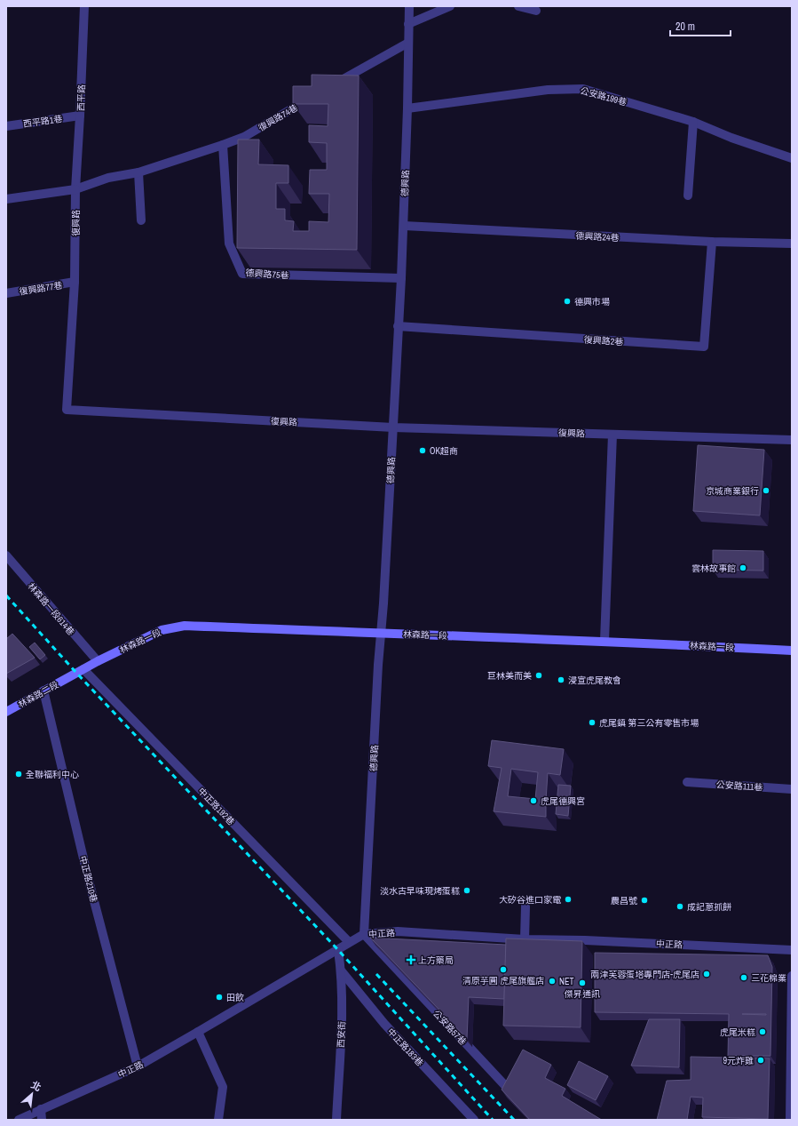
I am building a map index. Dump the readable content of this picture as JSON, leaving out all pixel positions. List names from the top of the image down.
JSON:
{
  "streets": {
    "main road": ["林森路一段", "林森路二段"],
    "street": [
      "公安路199巷",
      "西平路",
      "復興路74巷",
      "西平路1巷",
      "德興路",
      "復興路",
      "德興路24巷",
      "德興路75巷",
      "復興路77巷",
      "復興路2巷",
      "林森路一段614巷",
      "公安路111巷",
      "中正路192巷",
      "中正路210巷",
      "中正路",
      "公安路57巷",
      "西安街",
      "中正路183巷"
    ]
  },
  "crossings": [
    ["公安路199巷", "德興路"],
    ["西平路", "復興路74巷"],
    ["西平路", "西平路1巷"],
    ["西平路", "復興路"],
    ["復興路74巷", "復興路"],
    ["復興路74巷", "德興路75巷"],
    ["德興路", "復興路"],
    ["德興路", "德興路24巷"],
    ["德興路", "德興路75巷"],
    ["德興路", "復興路2巷"],
    ["德興路", "林森路一段"],
    ["德興路", "中正路"],
    ["德興路", "公安路57巷"],
    ["復興路", "復興路77巷"],
    ["德興路24巷", "復興路2巷"],
    ["林森路一段614巷", "林森路一段"],
    ["林森路一段", "林森路二段"],
    ["林森路一段", "中正路192巷"],
    ["林森路二段", "中正路210巷"],
    ["中正路192巷", "中正路"],
    ["中正路210巷", "中正路"],
    ["中正路", "公安路57巷"],
    ["中正路", "西安街"],
    ["西安街", "中正路183巷"]
  ],
  "places": {
    "other": [
      "德興市場",
      "OK超商",
      "京城商業銀行",
      "雲林故事館",
      "巨林美而美",
      "浸宣虎尾教會",
      "虎尾鎮 第三公有零售市場",
      "全聯福利中心",
      "虎尾德興宮",
      "淡水古早味現烤蛋糕",
      "大矽谷進口家電",
      "農昌號",
      "成記蔥抓餅",
      "清原芋圓 虎尾旗艦店",
      "兩津芙蓉蛋塔專門店-虎尾店",
      "三花棉業",
      "NET",
      "傑昇通訊",
      "田飲",
      "虎尾米糕",
      "9元炸雞"
    ],
    "health": ["上方藥局"]
  },
  "scale_bar": "20 m",
  "north": "top right"
}
